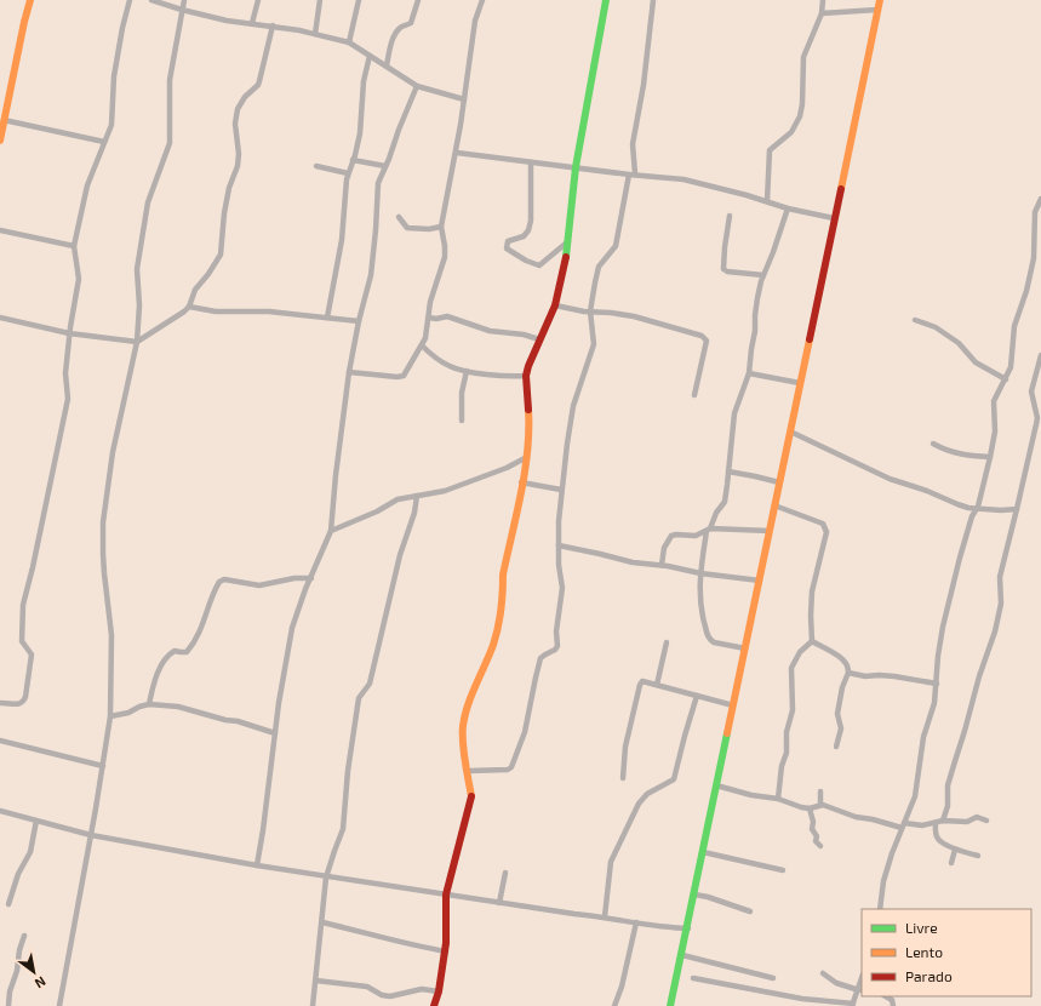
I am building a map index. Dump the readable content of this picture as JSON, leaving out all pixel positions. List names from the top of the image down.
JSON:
{
  "legend": ["Livre", "Lento", "Parado"],
  "north": "bottom right"
}
